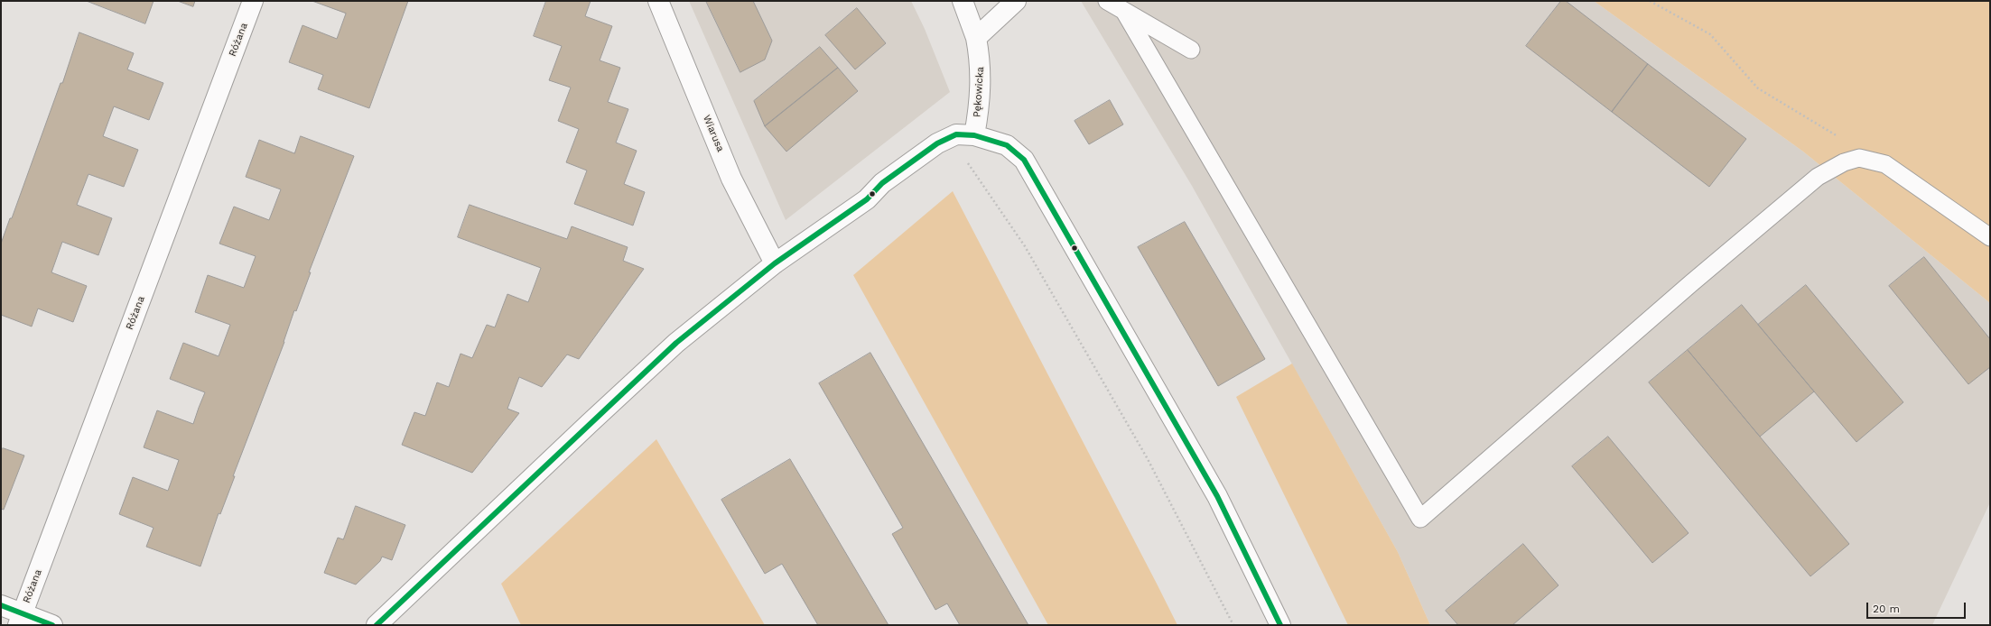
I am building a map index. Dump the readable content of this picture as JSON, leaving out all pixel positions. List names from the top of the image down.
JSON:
{
  "streets": {
    "street": ["Różana", "Pękowicka", "Wiarusa"]
  },
  "scale_bar": "20 m"
}
